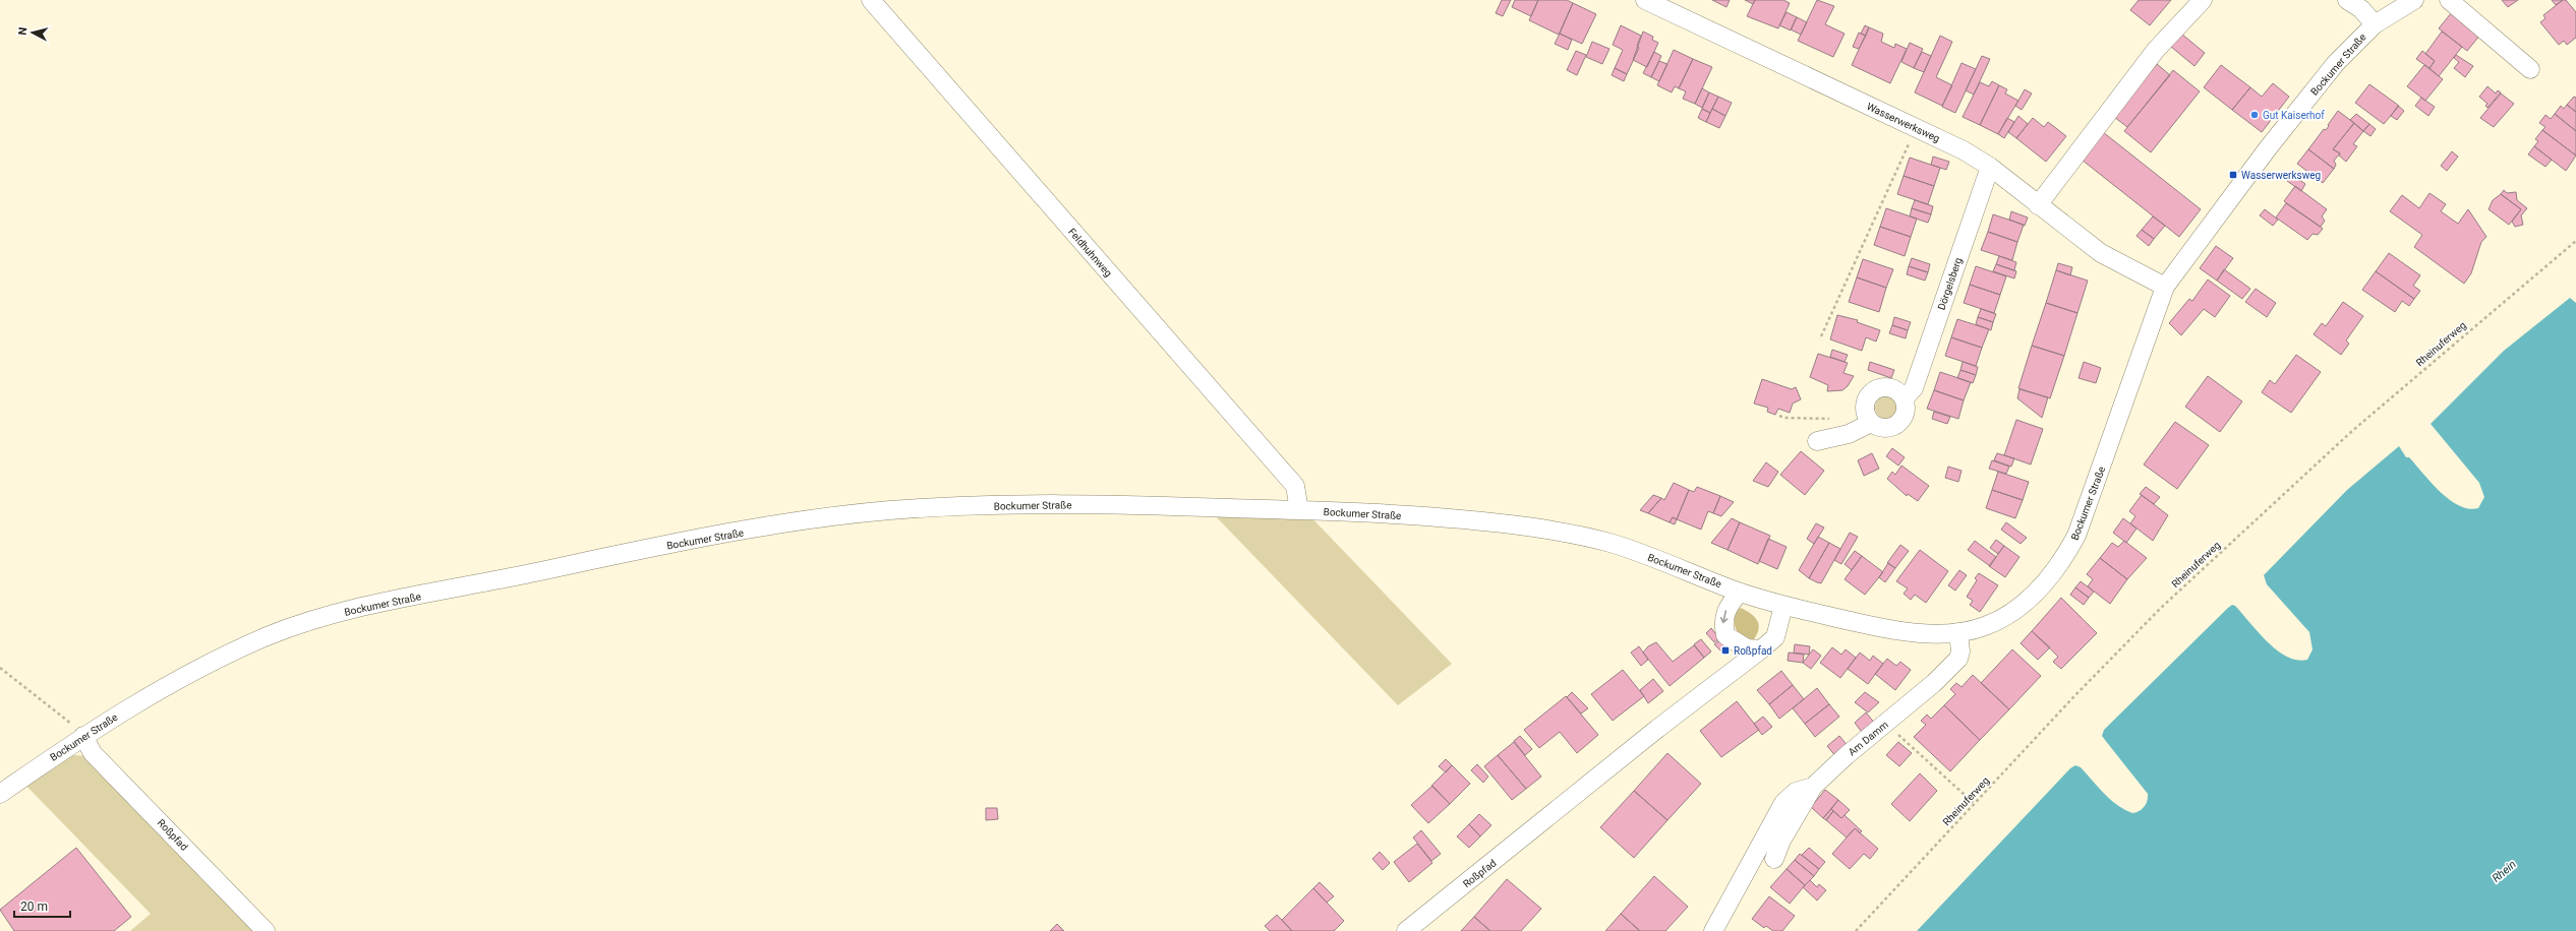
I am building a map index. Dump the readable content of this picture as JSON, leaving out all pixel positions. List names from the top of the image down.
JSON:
{
  "streets": {
    "street": [
      "Bockumer Straße",
      "Wasserwerksweg",
      "Feldhuhnweg",
      "Dörgelsberg",
      "Am Damm",
      "Roßpfad"
    ],
    "path": ["Rheinuferweg"]
  },
  "crossings": [
    ["Bockumer Straße", "Wasserwerksweg"],
    ["Bockumer Straße", "Feldhuhnweg"],
    ["Bockumer Straße", "Am Damm"],
    ["Bockumer Straße", "Roßpfad"],
    ["Wasserwerksweg", "Dörgelsberg"]
  ],
  "water": ["Rhein"],
  "places": {
    "other": ["Gut Kaiserhof"],
    "transit": ["Wasserwerksweg", "Roßpfad"]
  },
  "scale_bar": "20 m",
  "north": "left"
}
